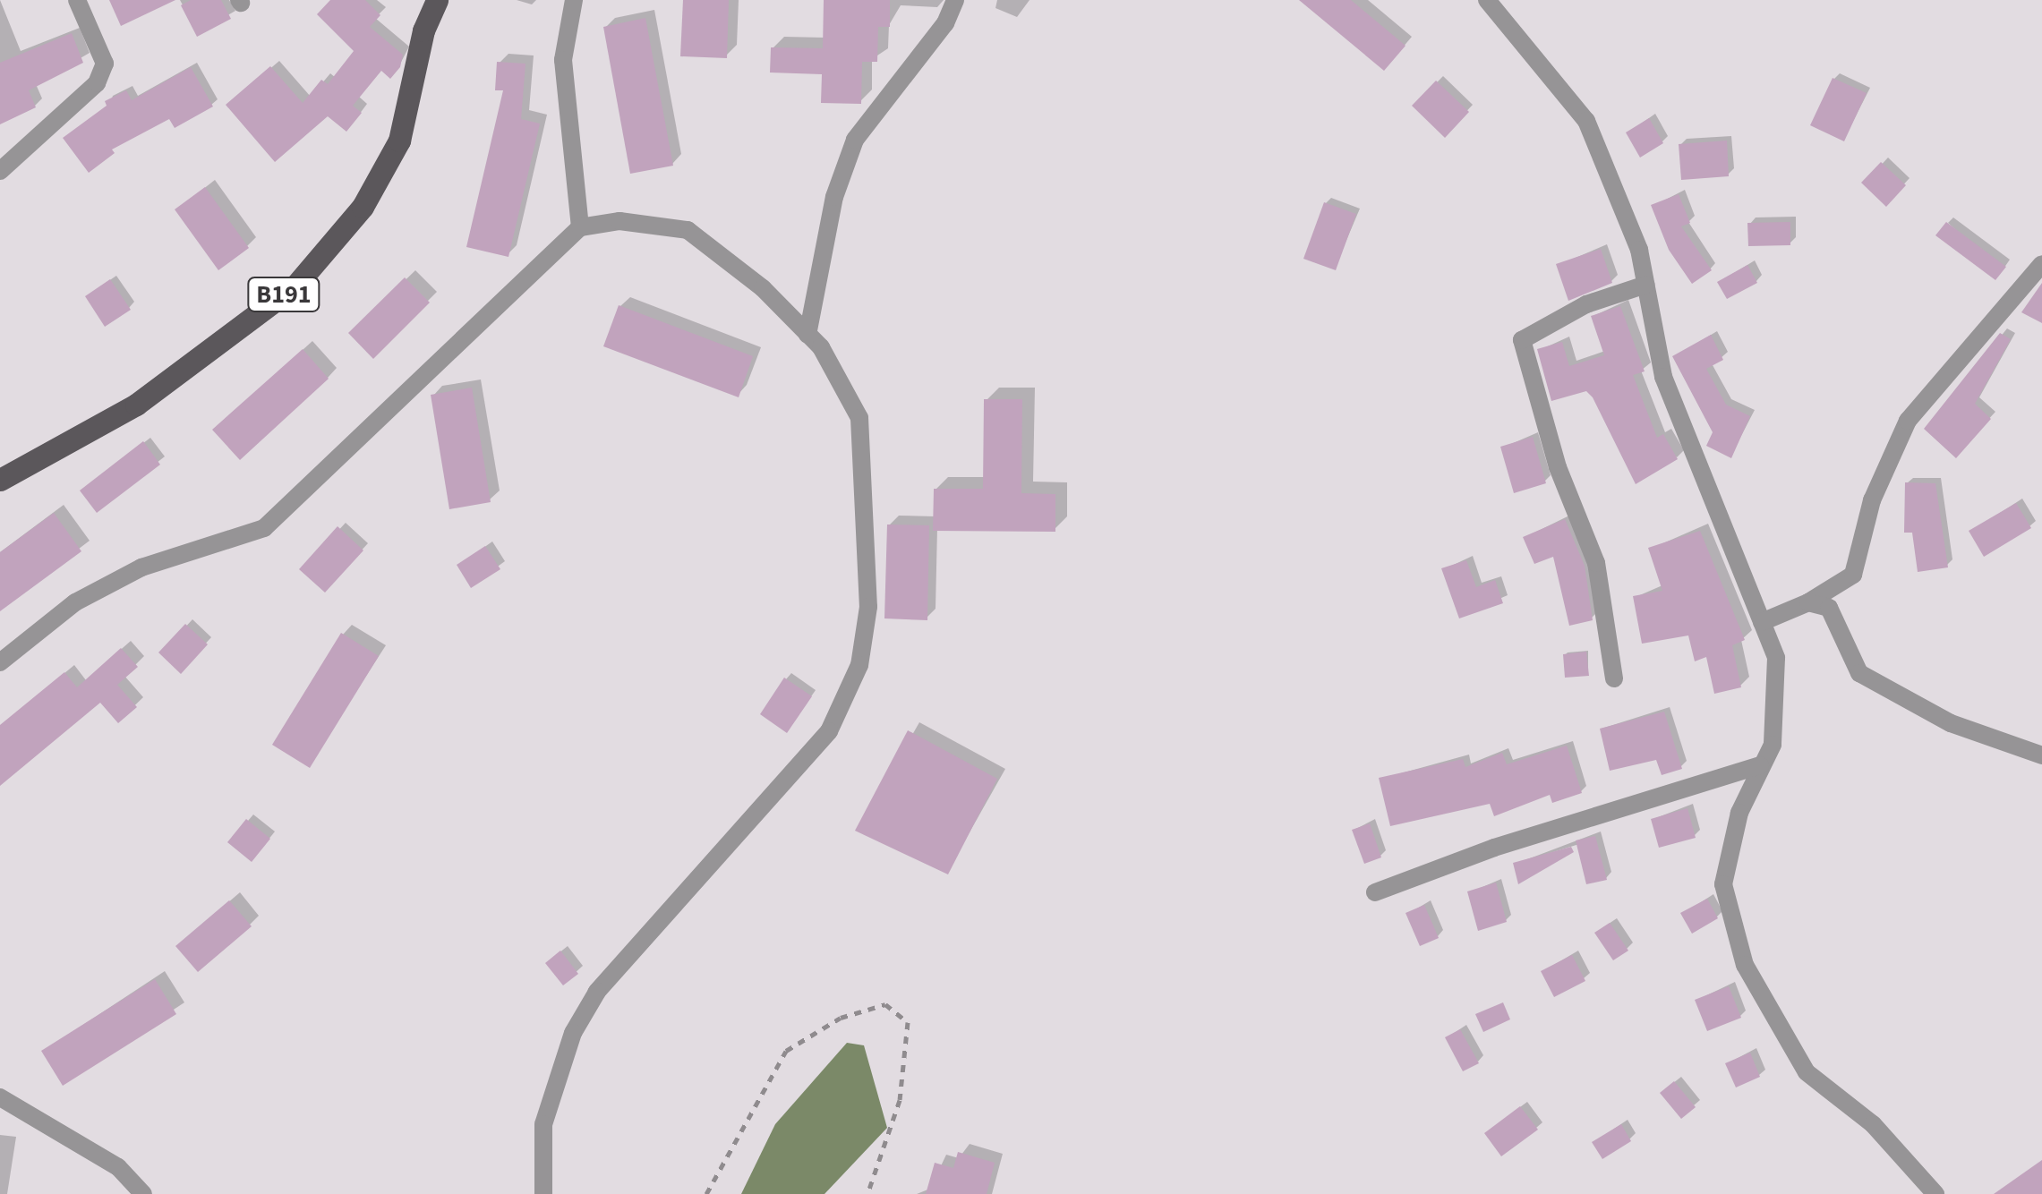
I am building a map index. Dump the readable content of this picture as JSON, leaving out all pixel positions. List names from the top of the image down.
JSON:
{
  "streets": {
    "main road": ["B191"]
  }
}
